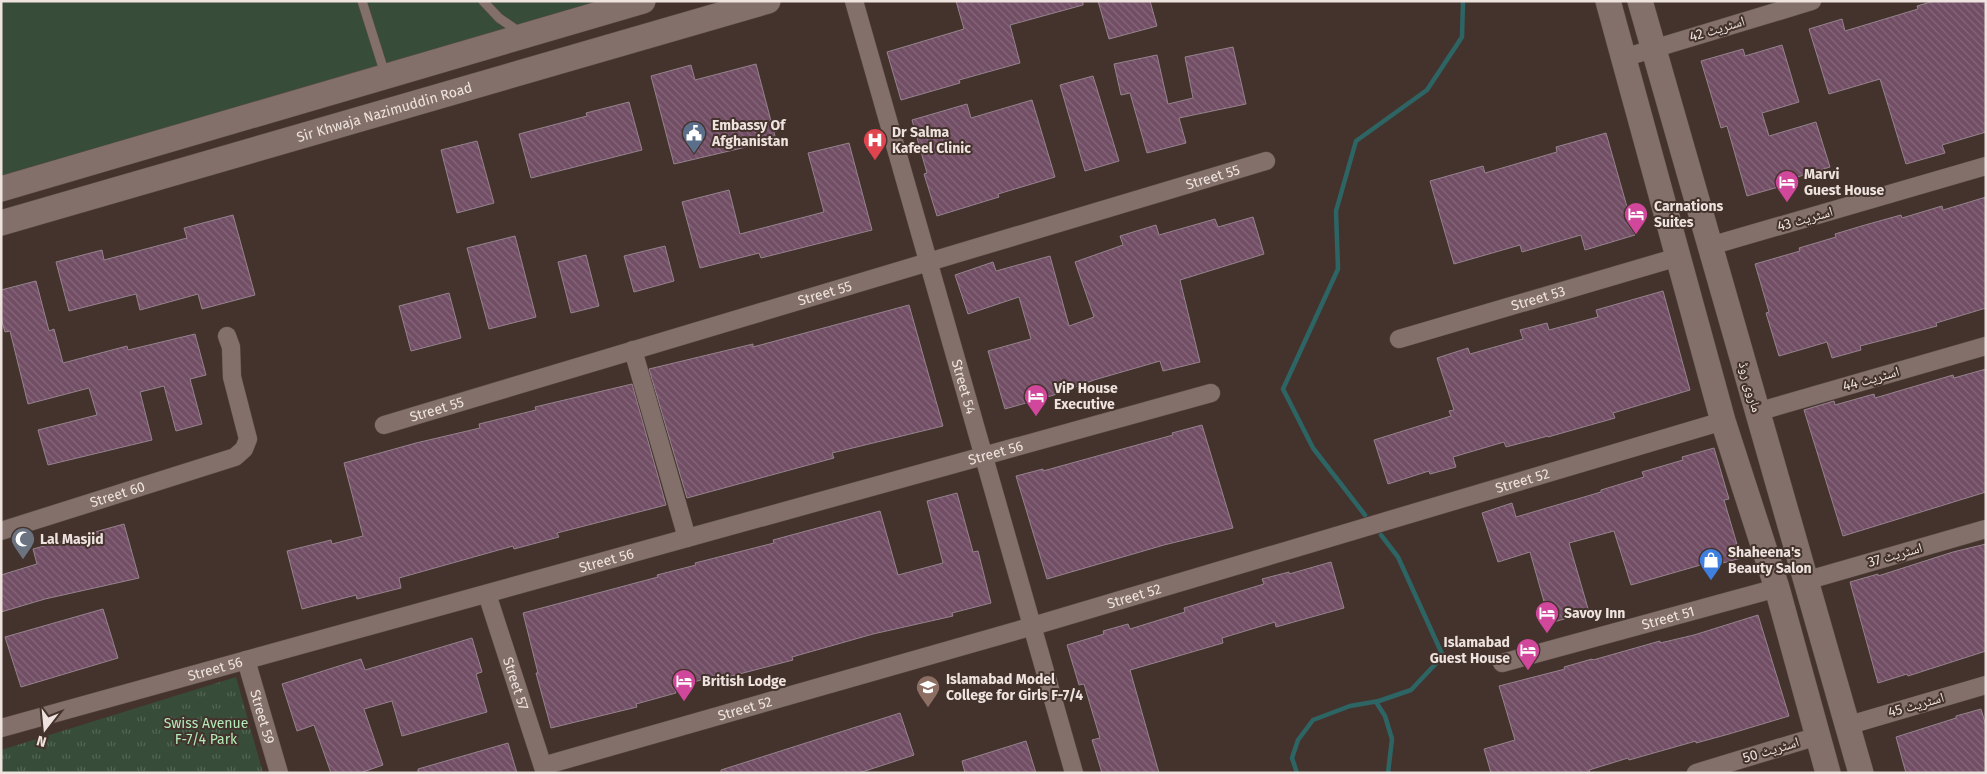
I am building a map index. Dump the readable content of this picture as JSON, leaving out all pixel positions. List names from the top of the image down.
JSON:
{
  "streets": {
    "street": [
      "اسٹریٹ 42",
      "Sir Khwaja Nazimuddin Road",
      "Street 55",
      "اسٹریٹ 43",
      "Street 53",
      "اسٹریٹ 44",
      "Street 54",
      "ماروی روڈ",
      "Street 56",
      "Street 52",
      "Street 60",
      "اسٹریٹ 37",
      "Street 51",
      "Street 57",
      "اسٹریٹ 45",
      "Street 59",
      "اسٹریٹ 50"
    ]
  },
  "crossings": [
    ["اسٹریٹ 42", "ماروی روڈ"],
    ["Street 55", "Street 54"],
    ["اسٹریٹ 43", "ماروی روڈ"],
    ["اسٹریٹ 44", "ماروی روڈ"],
    ["Street 54", "Street 56"],
    ["Street 54", "Street 52"],
    ["ماروی روڈ", "اسٹریٹ 37"],
    ["ماروی روڈ", "اسٹریٹ 45"],
    ["Street 56", "Street 57"],
    ["Street 56", "Street 59"],
    ["Street 52", "Street 57"]
  ],
  "parks": ["Swiss Avenue F-7/4 Park"],
  "places": {
    "public building": ["Embassy Of Afghanistan"],
    "hospital": ["Dr Salma Kafeel Clinic"],
    "hotel": [
      "Marvi Guest House",
      "Carnations Suites",
      "ViP House Executive",
      "Savoy Inn",
      "Islamabad Guest House",
      "British Lodge"
    ],
    "mosque": ["Lal Masjid"],
    "shop": ["Shaheena's Beauty Salon"],
    "school or university": ["Islamabad Model College for Girls F-7/4"]
  },
  "north": "bottom"
}
